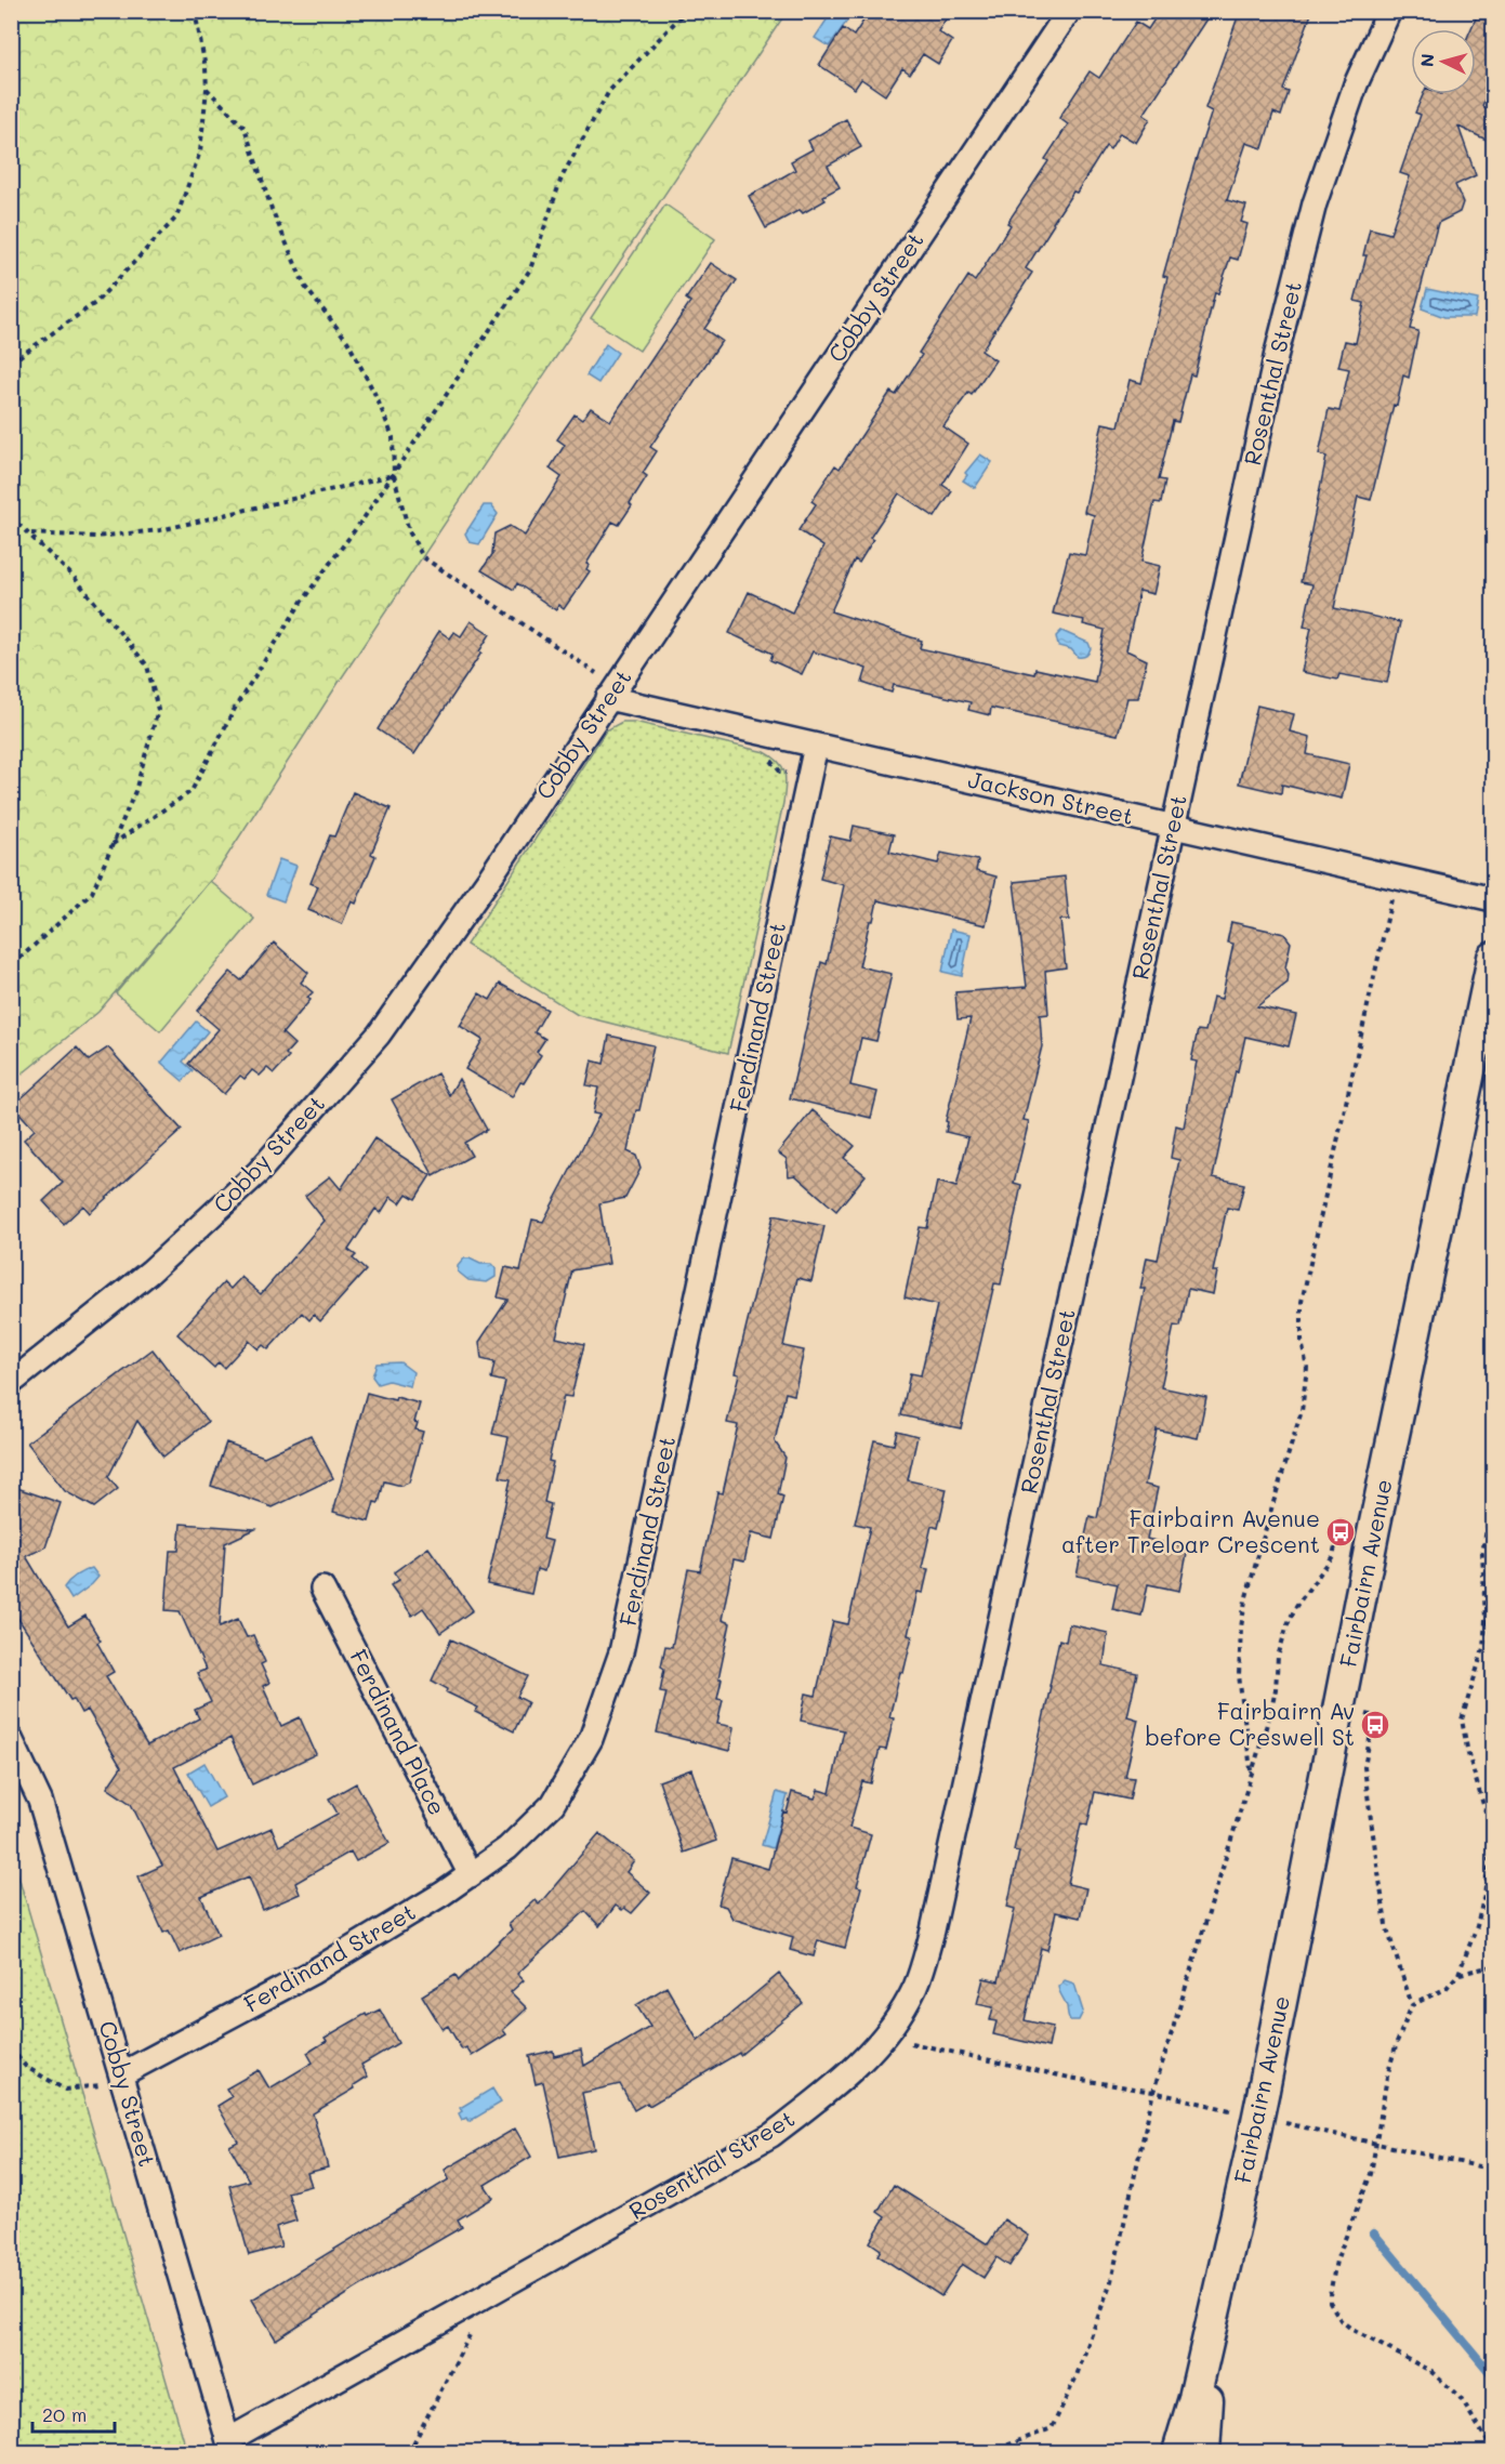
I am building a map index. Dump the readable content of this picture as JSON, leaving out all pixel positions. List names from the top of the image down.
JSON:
{
  "streets": {
    "main road": ["Fairbairn Avenue"],
    "street": [
      "Cobby Street",
      "Rosenthal Street",
      "Jackson Street",
      "Ferdinand Street",
      "Ferdinand Place"
    ]
  },
  "crossings": [
    ["Cobby Street", "Rosenthal Street"],
    ["Cobby Street", "Jackson Street"],
    ["Cobby Street", "Ferdinand Street"],
    ["Rosenthal Street", "Jackson Street"],
    ["Jackson Street", "Ferdinand Street"],
    ["Ferdinand Street", "Ferdinand Place"]
  ],
  "places": {
    "bus stop": ["Fairbairn Avenue after Treloar Crescent", "Fairbairn Av before Creswell St"]
  },
  "scale_bar": "20 m",
  "north": "left"
}
